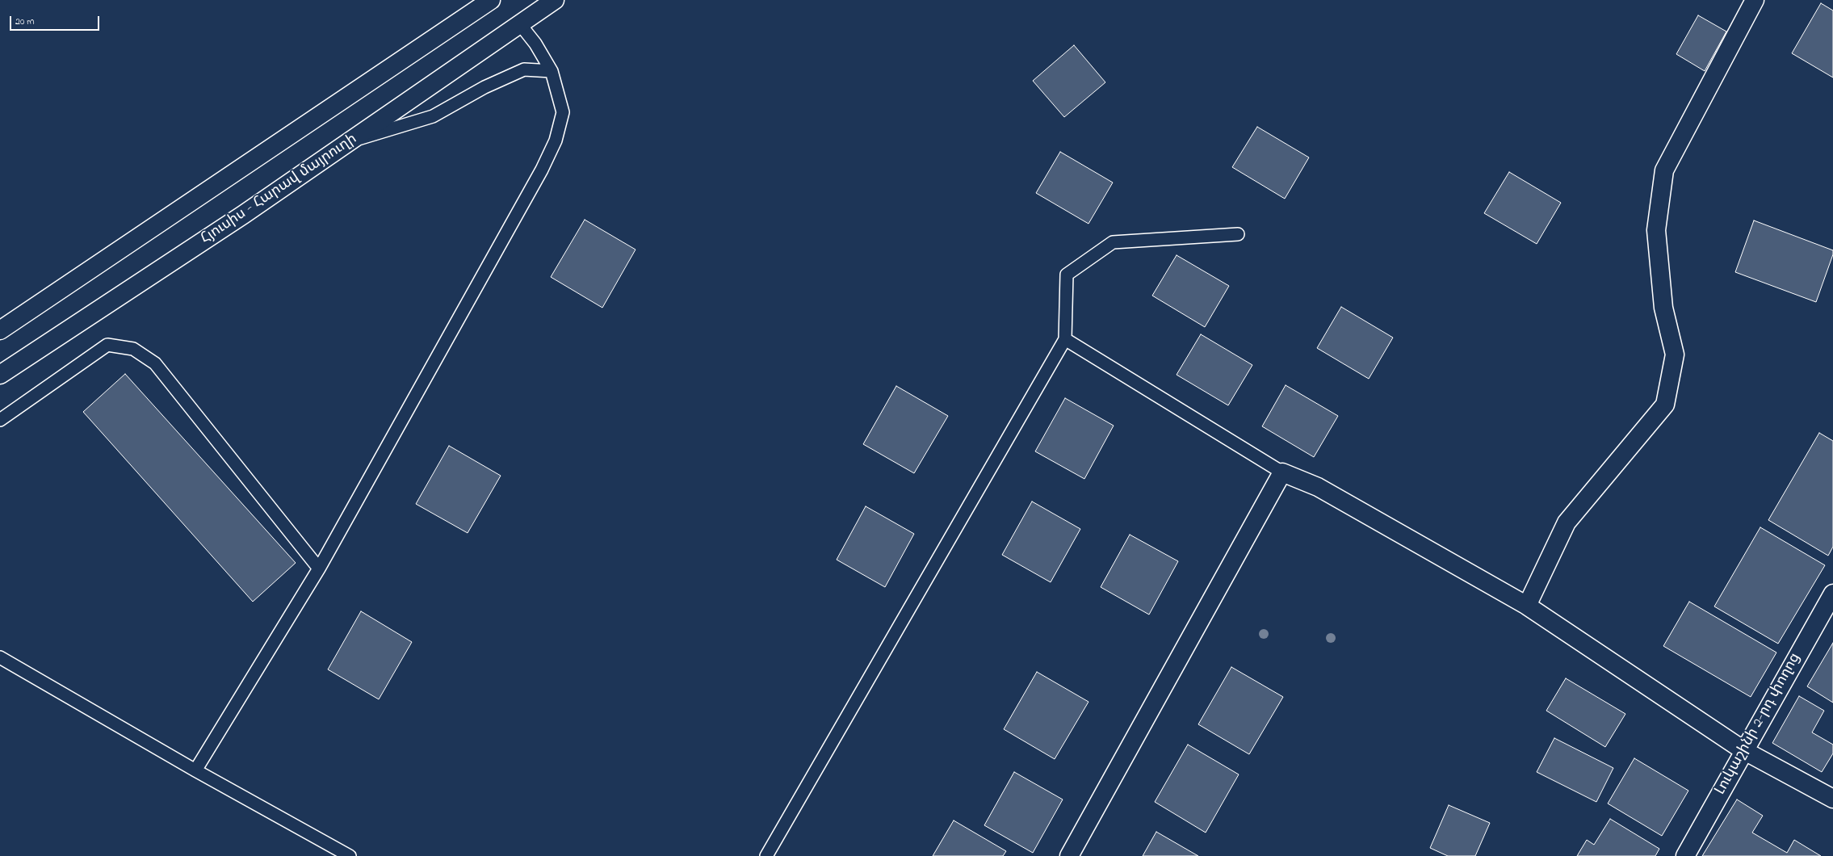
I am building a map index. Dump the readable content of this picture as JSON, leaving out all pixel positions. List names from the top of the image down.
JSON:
{
  "streets": {
    "main road": ["Հյուսիս - Հարավ մայրուղի", "Լուկաշինի 2-րդ փողոց"]
  },
  "scale_bar": "20 m"
}
